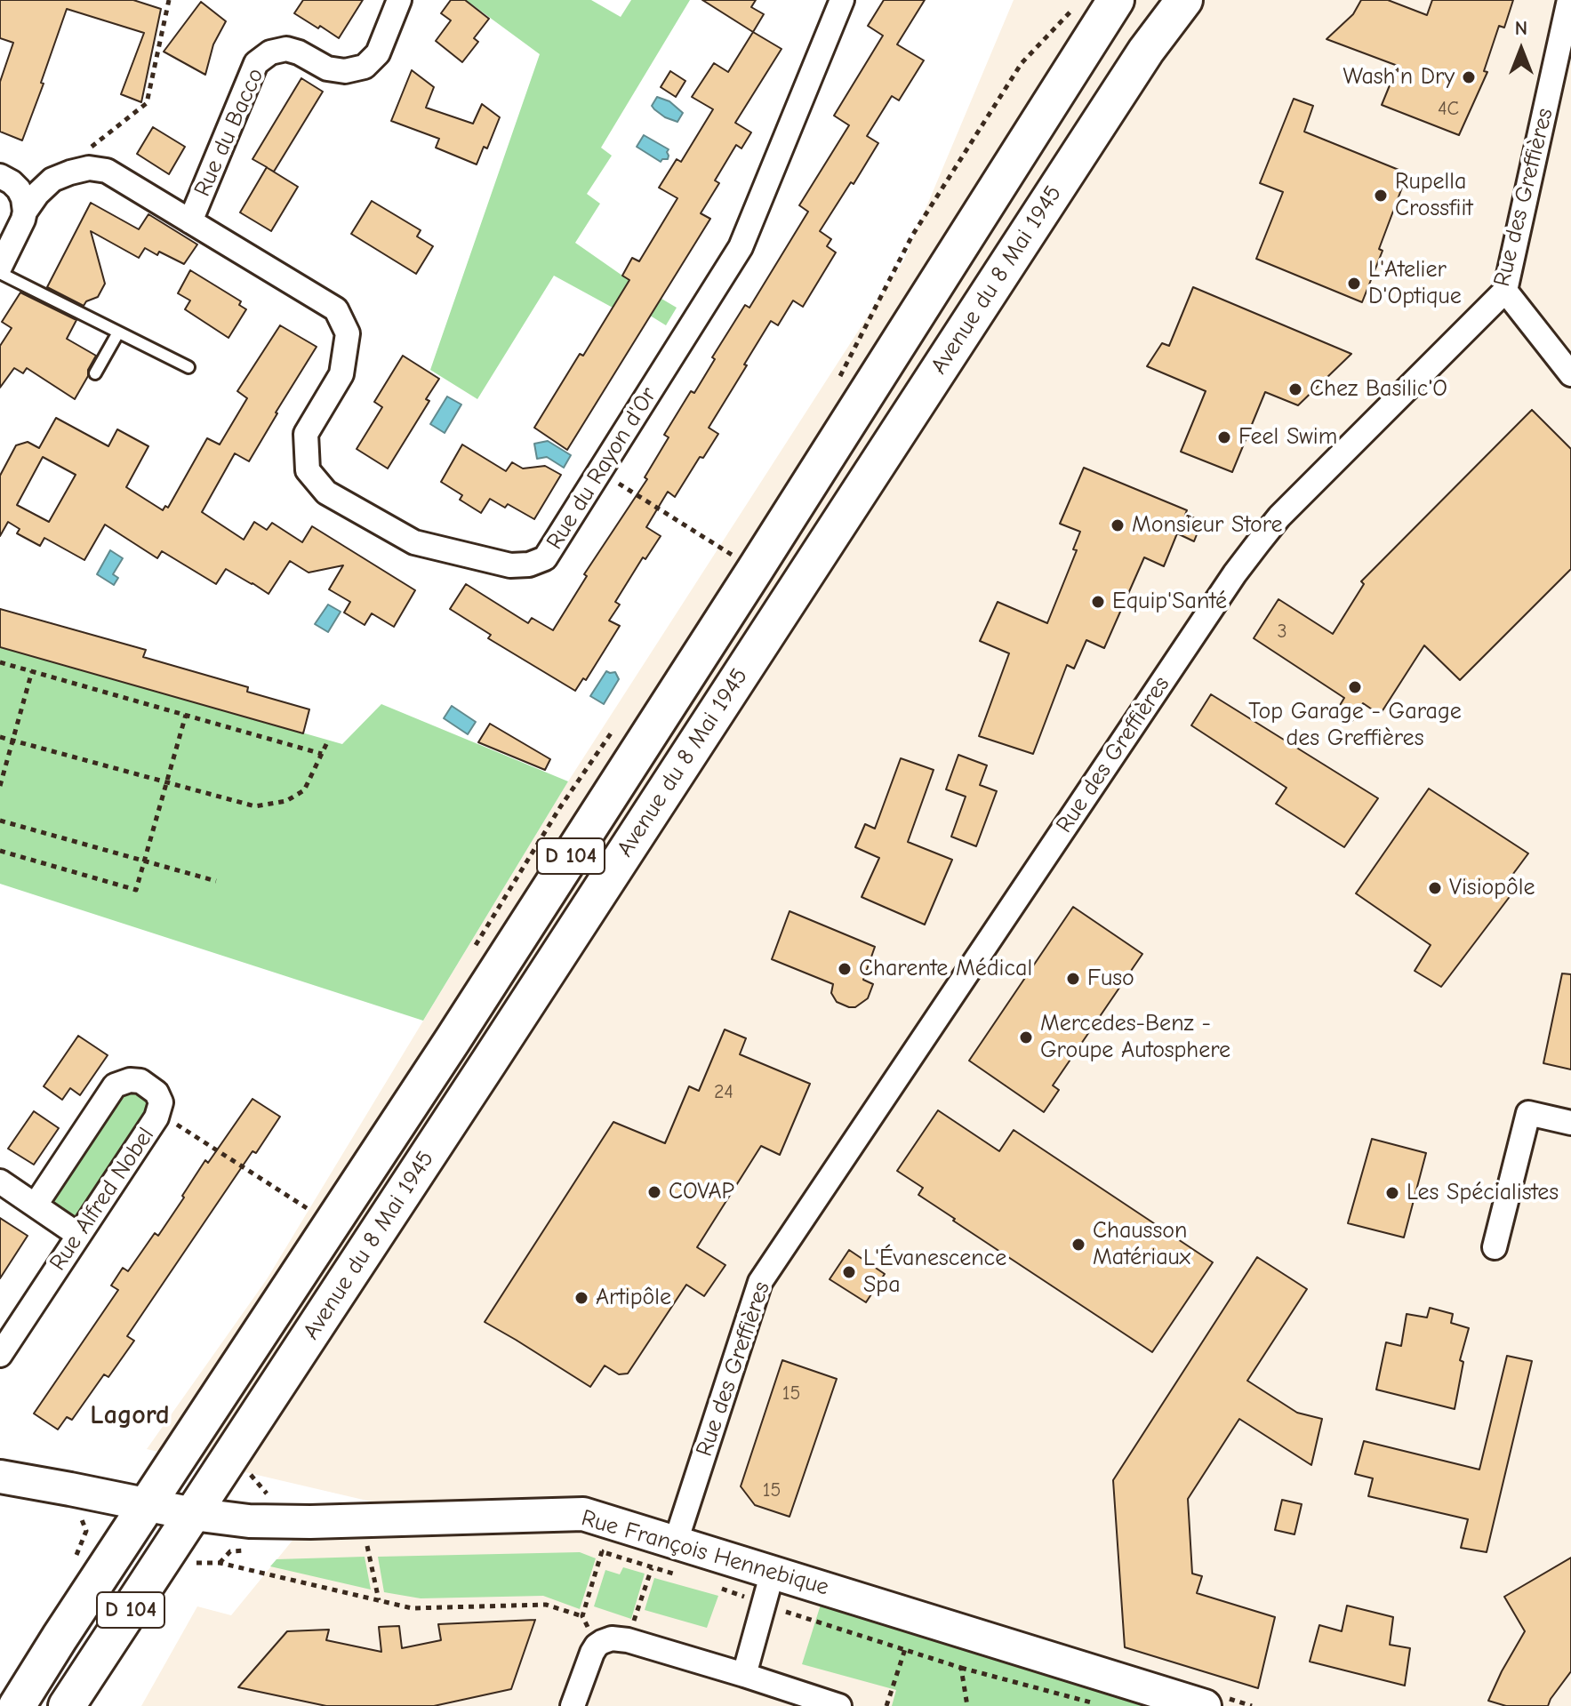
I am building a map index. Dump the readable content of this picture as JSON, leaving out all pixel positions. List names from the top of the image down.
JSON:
{
  "streets": {
    "main road": ["Avenue du 8 Mai 1945", "D 104"],
    "street": [
      "Rue du Bacco",
      "Rue des Greffières",
      "Rue du Rayon d'Or",
      "Rue Alfred Nobel",
      "Rue François Hennebique"
    ]
  },
  "crossings": [
    ["Rue du Bacco", "Rue du Rayon d'Or"],
    ["Rue des Greffières", "Rue François Hennebique"],
    ["Avenue du 8 Mai 1945", "Rue François Hennebique"]
  ],
  "districts": ["Lagord"],
  "places": [
    "Wash'n Dry",
    "Rupella Crossfiit",
    "L'Atelier D'Optique",
    "Chez Basilic'O",
    "Feel Swim",
    "Monsieur Store",
    "Equip'Santé",
    "Top Garage - Garage des Greffières",
    "Visiopôle",
    "Charente Médical",
    "Fuso",
    "Mercedes-Benz - Groupe Autosphere",
    "COVAP",
    "Les Spécialistes",
    "Chausson Matériaux",
    "L'Évanescence Spa",
    "Artipôle"
  ],
  "house_numbers": [
    "4C",
    "3",
    "24",
    "15",
    "15"
  ],
  "north": "top"
}
